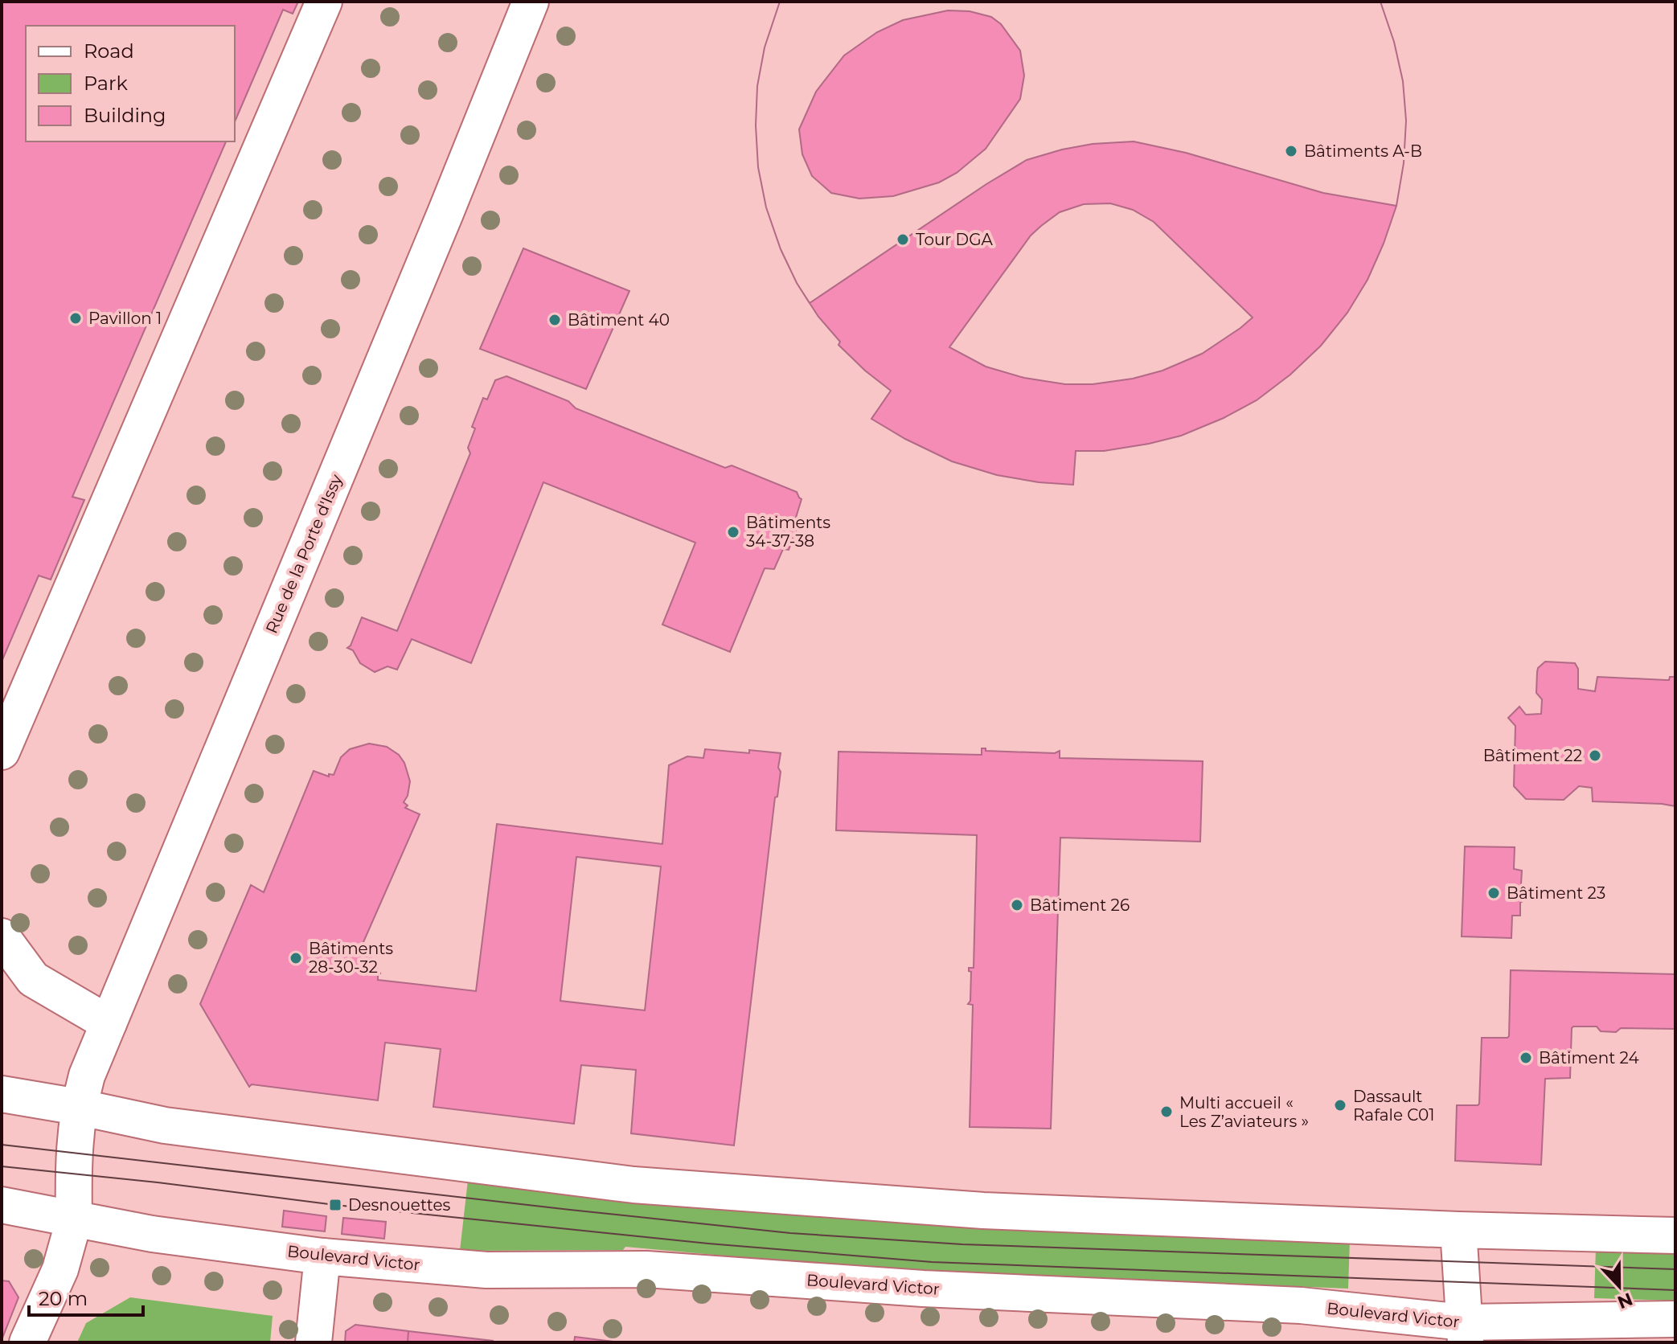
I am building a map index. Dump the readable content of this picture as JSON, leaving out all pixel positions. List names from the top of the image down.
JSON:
{
  "streets": {
    "main road": ["Rue de la Porte d'Issy", "Boulevard Victor"]
  },
  "places": {
    "other": [
      "Bâtiments A-B",
      "Tour DGA",
      "Pavillon 1",
      "Bâtiment 40",
      "Bâtiments 34-37-38",
      "Bâtiment 22",
      "Bâtiment 23",
      "Bâtiment 26",
      "Bâtiments 28-30-32",
      "Bâtiment 24",
      "Dassault Rafale C01",
      "Multi accueil « Les Z’aviateurs »"
    ],
    "transit": ["Desnouettes"]
  },
  "legend": ["Road", "Park", "Building"],
  "scale_bar": "20 m",
  "north": "bottom"
}
